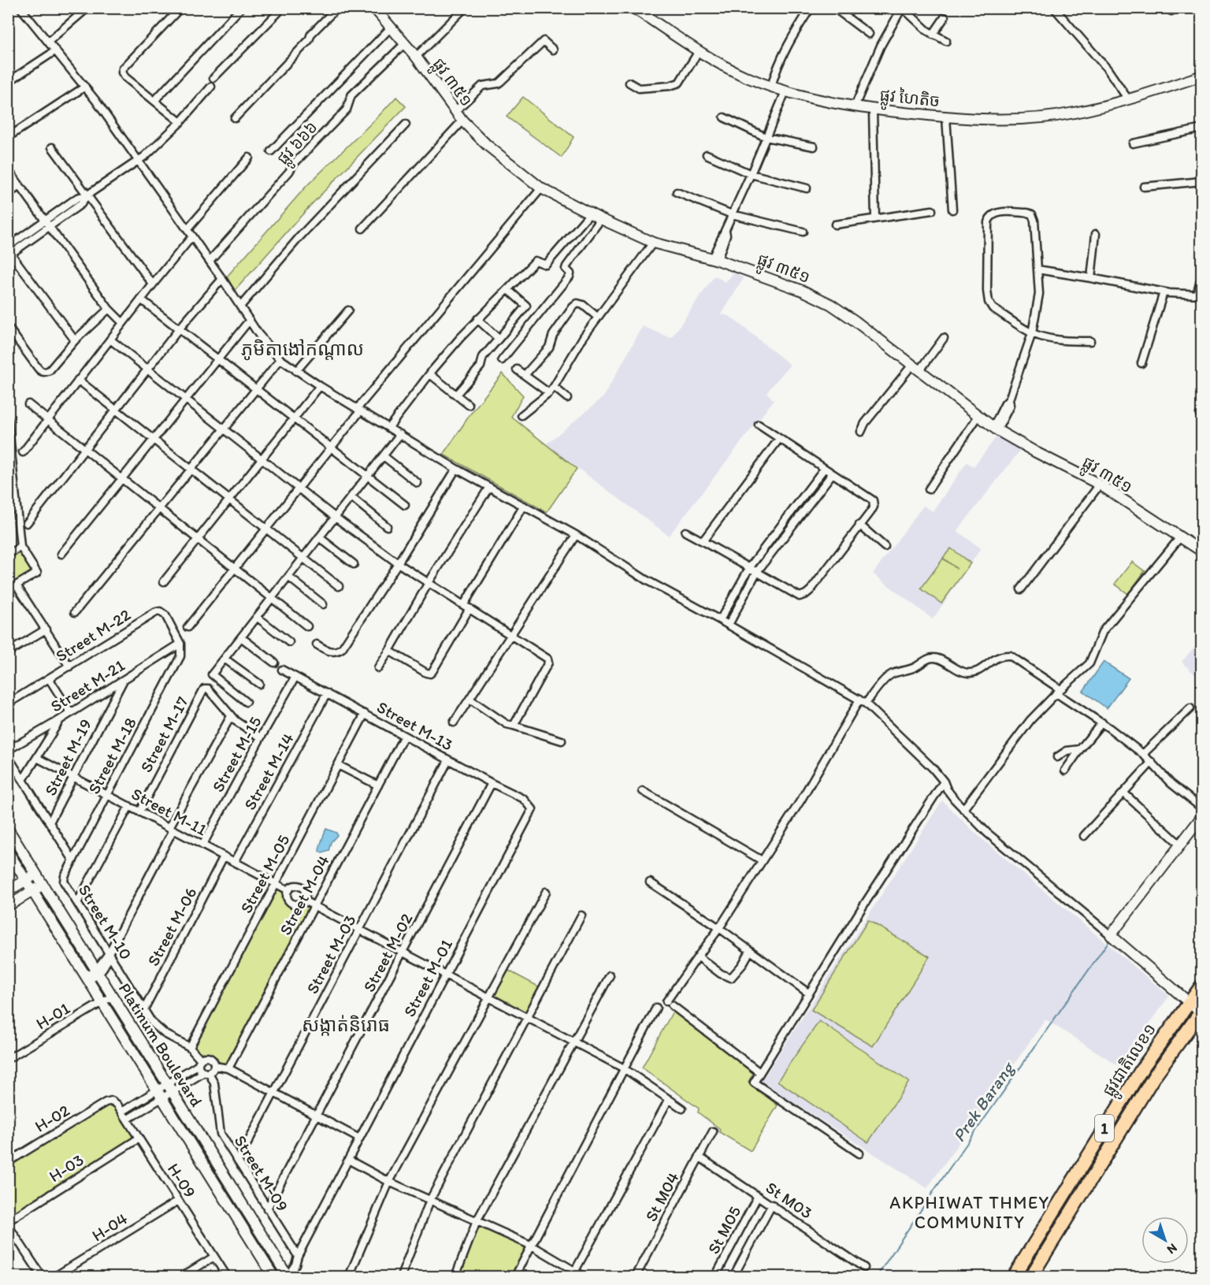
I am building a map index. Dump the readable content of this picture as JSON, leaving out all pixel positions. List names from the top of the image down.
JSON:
{
  "streets": {
    "highway": ["ផ្លូវជាតិលេខ១", "1"],
    "street": [
      "ផ្លូវ ៣៥១",
      "ផ្លូវ ហៃតិច",
      "ផ្លូវ ៦៦៦",
      "Street M-22",
      "Street M-21",
      "Street M-13",
      "Street M-17",
      "Street M-15",
      "Street M-18",
      "Street M-19",
      "Street M-14",
      "Street M-11",
      "Street M-05",
      "Street M-04",
      "Street M-10",
      "Street M-06",
      "Street M-02",
      "Street M-03",
      "Street M-01",
      "H-01",
      "Platinum Boulevard",
      "H-02",
      "H-03",
      "Street M-09",
      "H-09",
      "St M04",
      "St M03",
      "H-04",
      "St M05"
    ]
  },
  "crossings": [
    ["ផ្លូវ ៣៥១", "ផ្លូវ ៦៦៦"],
    ["Street M-22", "Street M-21"],
    ["Street M-22", "Street M-18"],
    ["Street M-21", "Street M-18"],
    ["Street M-21", "Street M-19"],
    ["Street M-13", "Street M-15"],
    ["Street M-13", "Street M-14"],
    ["Street M-13", "Street M-05"],
    ["Street M-13", "Street M-04"],
    ["Street M-13", "Street M-02"],
    ["Street M-13", "Street M-03"],
    ["Street M-13", "Street M-01"],
    ["Street M-17", "Street M-15"],
    ["Street M-17", "Street M-11"],
    ["Street M-15", "Street M-11"],
    ["Street M-18", "Street M-11"],
    ["Street M-18", "Street M-10"],
    ["Street M-19", "Street M-11"],
    ["Street M-14", "Street M-11"],
    ["Street M-11", "Street M-05"],
    ["Street M-11", "Street M-06"],
    ["Street M-05", "Street M-10"],
    ["Street M-10", "Street M-06"],
    ["Street M-10", "Street M-09"],
    ["Street M-02", "Street M-09"],
    ["Street M-03", "Street M-09"],
    ["Street M-01", "Platinum Boulevard"],
    ["Street M-01", "Street M-09"],
    ["H-01", "Platinum Boulevard"],
    ["H-02", "H-09"],
    ["H-03", "H-09"],
    ["H-09", "H-04"],
    ["St M04", "St M03"],
    ["St M03", "St M05"]
  ],
  "districts": ["ភូមិតាងៅកណ្តាល", "សង្កាត់និរោធ", "AKPHIWAT THMEY COMMUNITY"],
  "water": ["Prek Barang"],
  "north": "bottom right"
}
